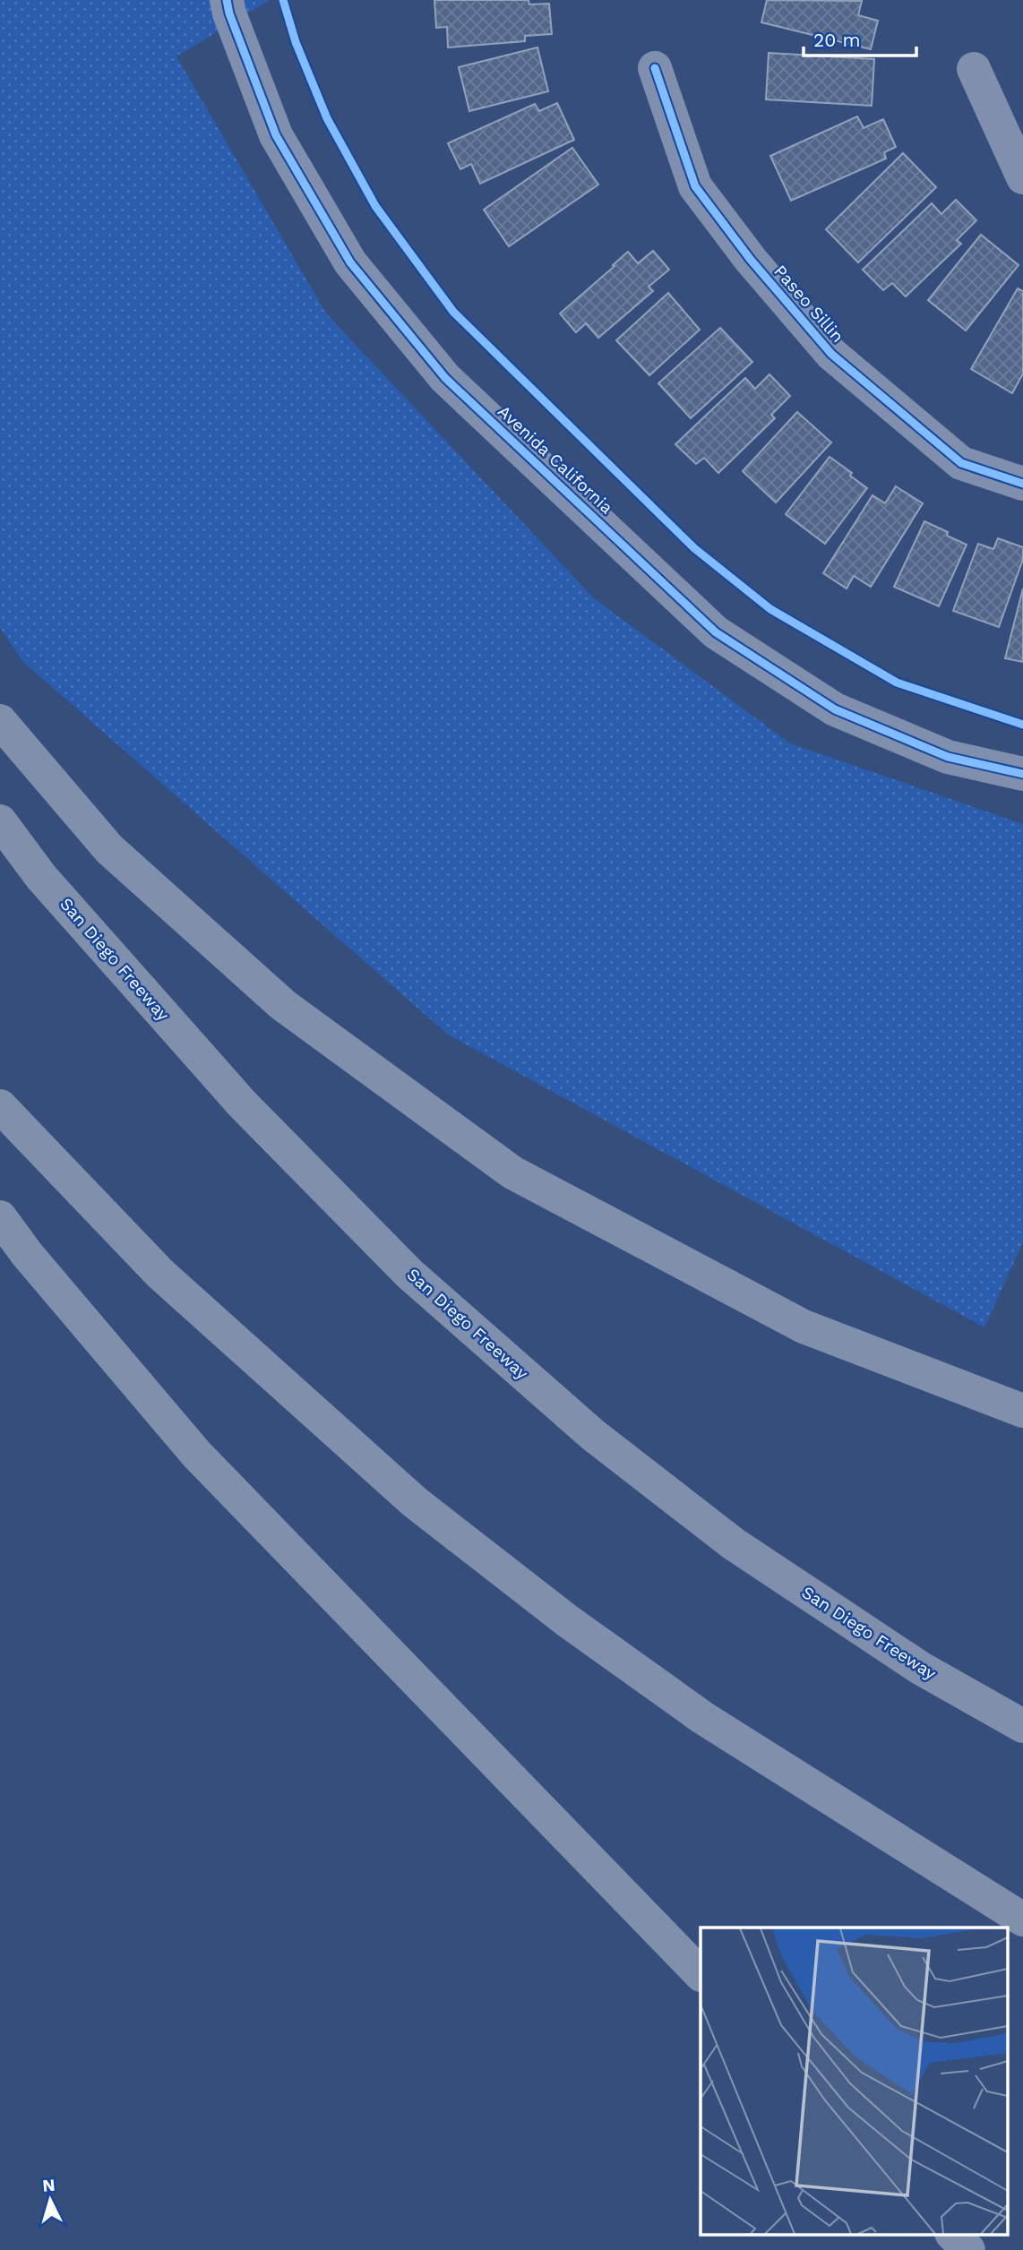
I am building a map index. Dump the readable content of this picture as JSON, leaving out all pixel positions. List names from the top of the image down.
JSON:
{
  "streets": {
    "highway": ["San Diego Freeway"],
    "street": ["Paseo Sillin", "Avenida California"]
  },
  "scale_bar": "20 m",
  "north": "top"
}
